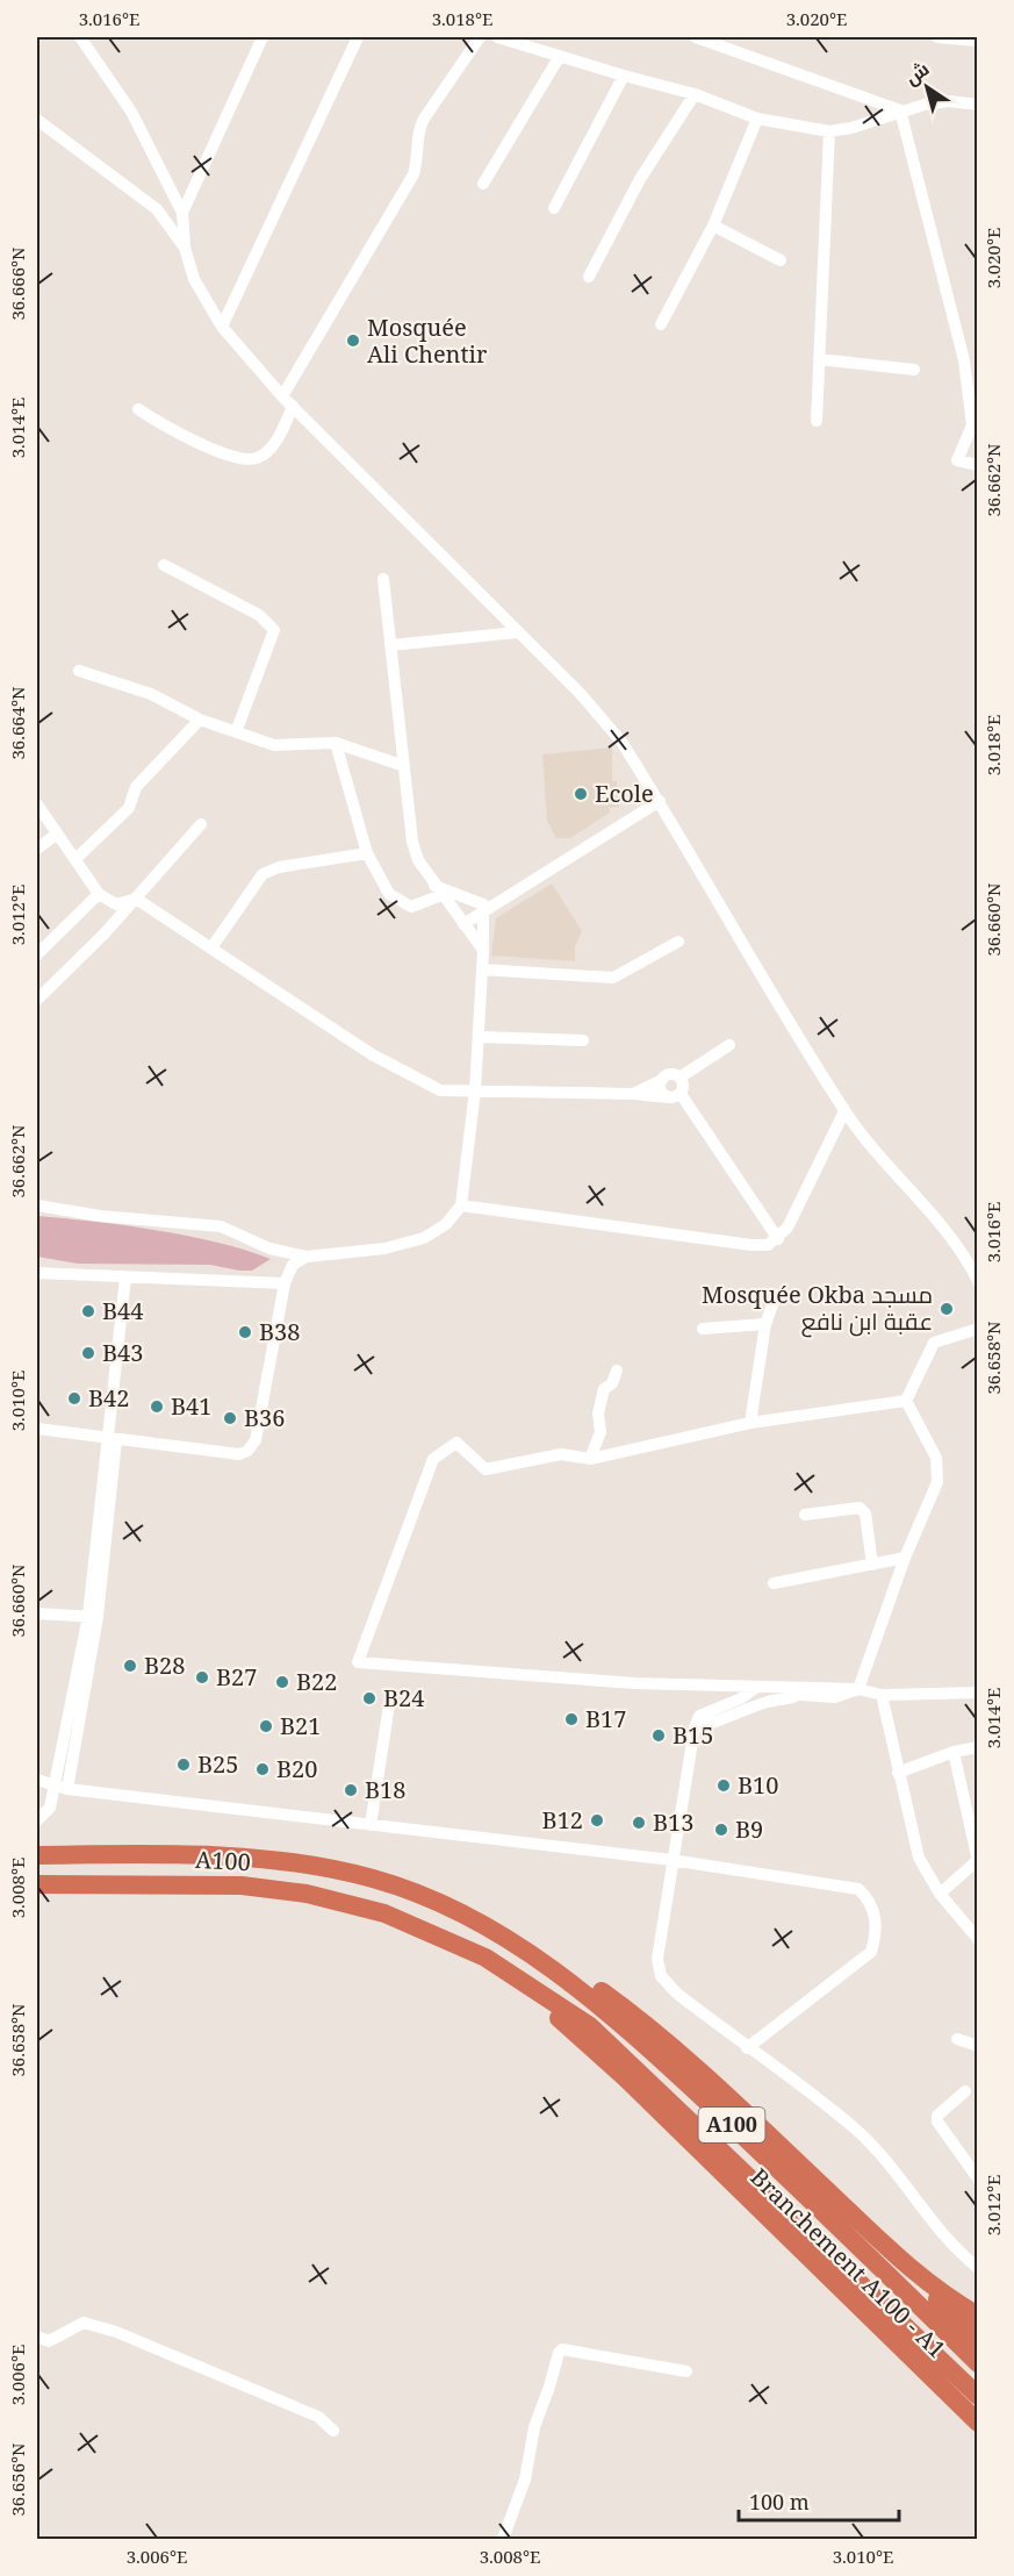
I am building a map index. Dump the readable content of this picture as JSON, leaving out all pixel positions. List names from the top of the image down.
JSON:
{
  "streets": {
    "highway": ["A100", "Branchement A100 - A1"]
  },
  "crossings": [
    ["A100", "Branchement A100 - A1"]
  ],
  "places": [
    "Mosquée Ali Chentir",
    "Ecole",
    "Mosquée Okba مسجد عقبة ابن نافع",
    "B44",
    "B38",
    "B43",
    "B42",
    "B41",
    "B36",
    "B28",
    "B27",
    "B22",
    "B24",
    "B17",
    "B21",
    "B15",
    "B25",
    "B20",
    "B10",
    "B18",
    "B12",
    "B13",
    "B9"
  ],
  "scale_bar": "100 m",
  "north": "top left",
  "coordinates": [
    "3.016°E",
    "3.018°E",
    "3.020°E",
    "36.666°N",
    "3.014°E",
    "36.662°N",
    "36.664°N",
    "3.012°E",
    "36.660°N",
    "36.658°N",
    "3.010°E",
    "3.008°E",
    "3.006°E",
    "36.656°N"
  ]
}
